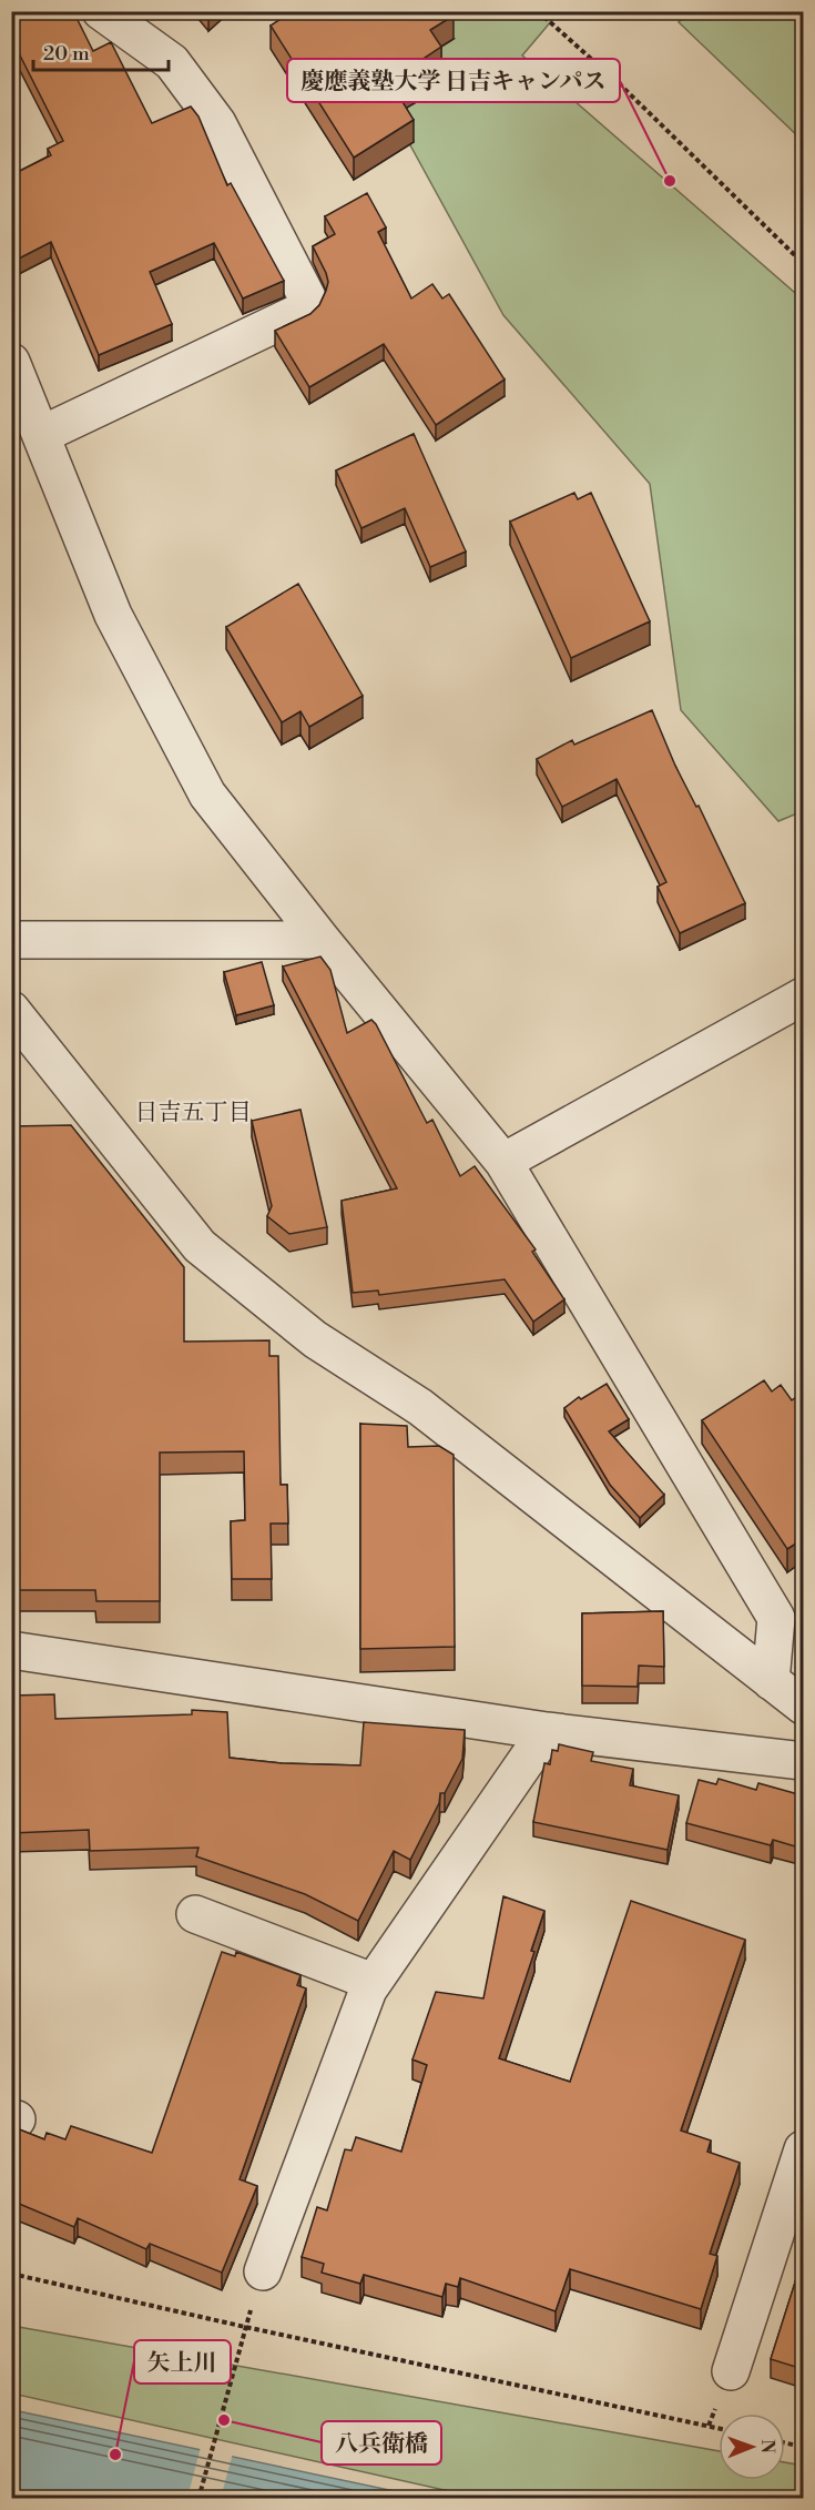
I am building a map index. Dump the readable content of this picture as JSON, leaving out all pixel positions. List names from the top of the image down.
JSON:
{
  "districts": ["日吉五丁目"],
  "places": ["慶應義塾大学 日吉キャンパス", "八兵衛橋", "矢上川"],
  "scale_bar": "20 m",
  "north": "right"
}
